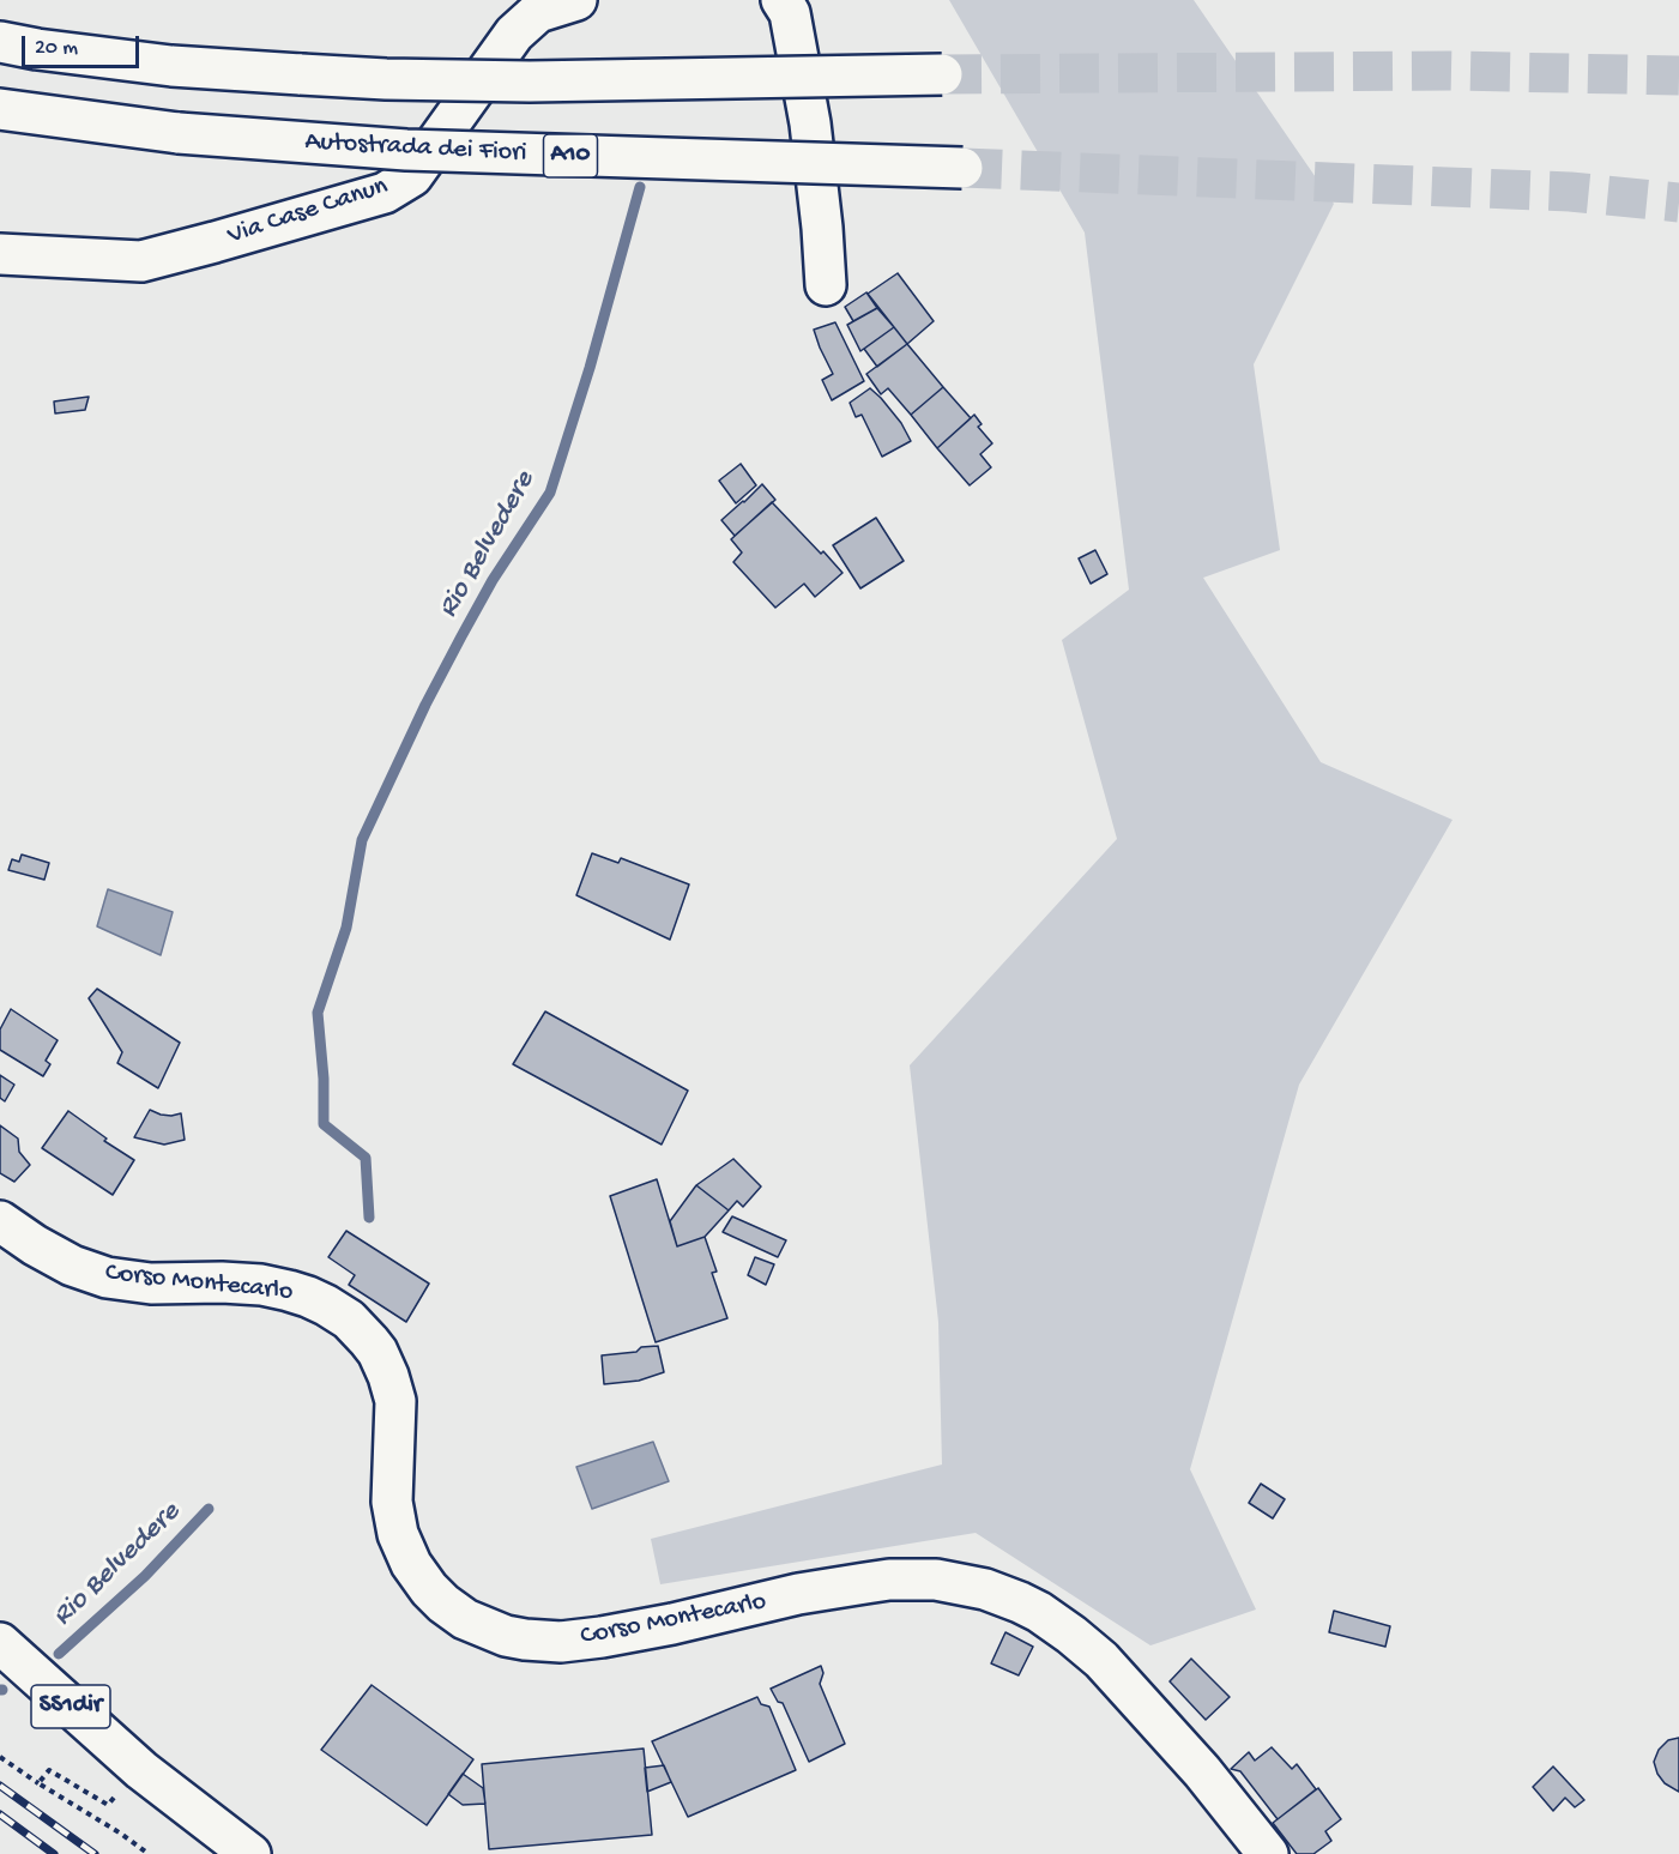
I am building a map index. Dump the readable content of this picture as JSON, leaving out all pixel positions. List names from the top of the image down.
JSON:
{
  "streets": {
    "main road": [
      "Autostrada dei Fiori",
      "A10",
      "Via Case Canun",
      "Corso Montecarlo",
      "SS1dir"
    ]
  },
  "water": ["Rio Belvedere"],
  "scale_bar": "20 m"
}
